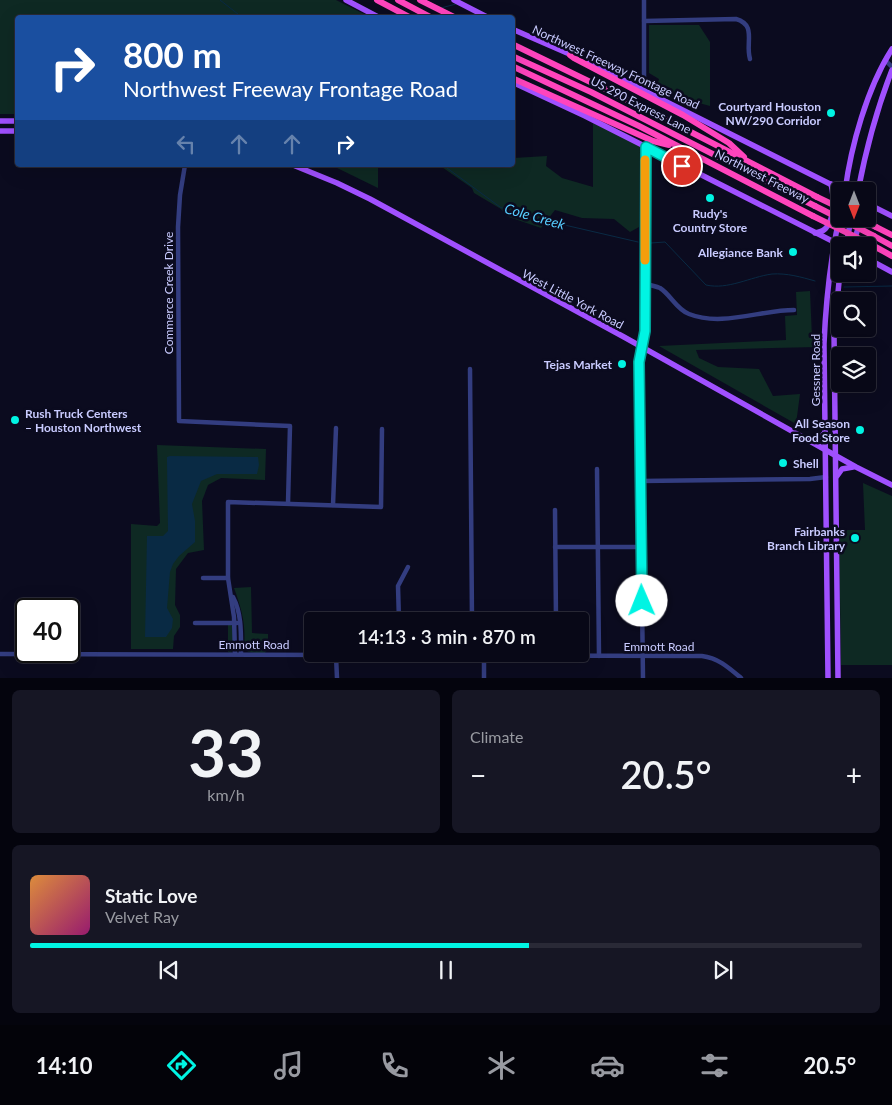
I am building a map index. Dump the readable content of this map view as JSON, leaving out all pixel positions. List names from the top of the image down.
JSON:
{
  "streets": {
    "highway": ["US 290 Express Lane", "Northwest Freeway"],
    "main road": ["Northwest Freeway Frontage Road", "West Little York Road", "Gessner Road"],
    "street": ["Commerce Creek Drive", "Emmott Road"]
  },
  "crossings": [
    ["West Little York Road", "Gessner Road"]
  ],
  "water": ["Cole Creek"],
  "places": [
    "Courtyard Houston NW/290 Corridor",
    "Rudy's Country Store",
    "Allegiance Bank",
    "Tejas Market",
    "Rush Truck Centers – Houston Northwest",
    "All Season Food Store",
    "Shell",
    "Fairbanks Branch Library"
  ],
  "north": "bottom",
  "page": {
    "turn": ["800 m", "Northwest Freeway Frontage Road"],
    "limit": "40",
    "trip": "14:13 · 3 min · 870 m",
    "tile": [
      ["33", "km/h"],
      "Climate"
    ],
    "heat": ["−", "20.5°", "+"],
    "song": ["Static Love", "Velvet Ray"],
    "tabs": ["14:10", "20.5°"]
  }
}
